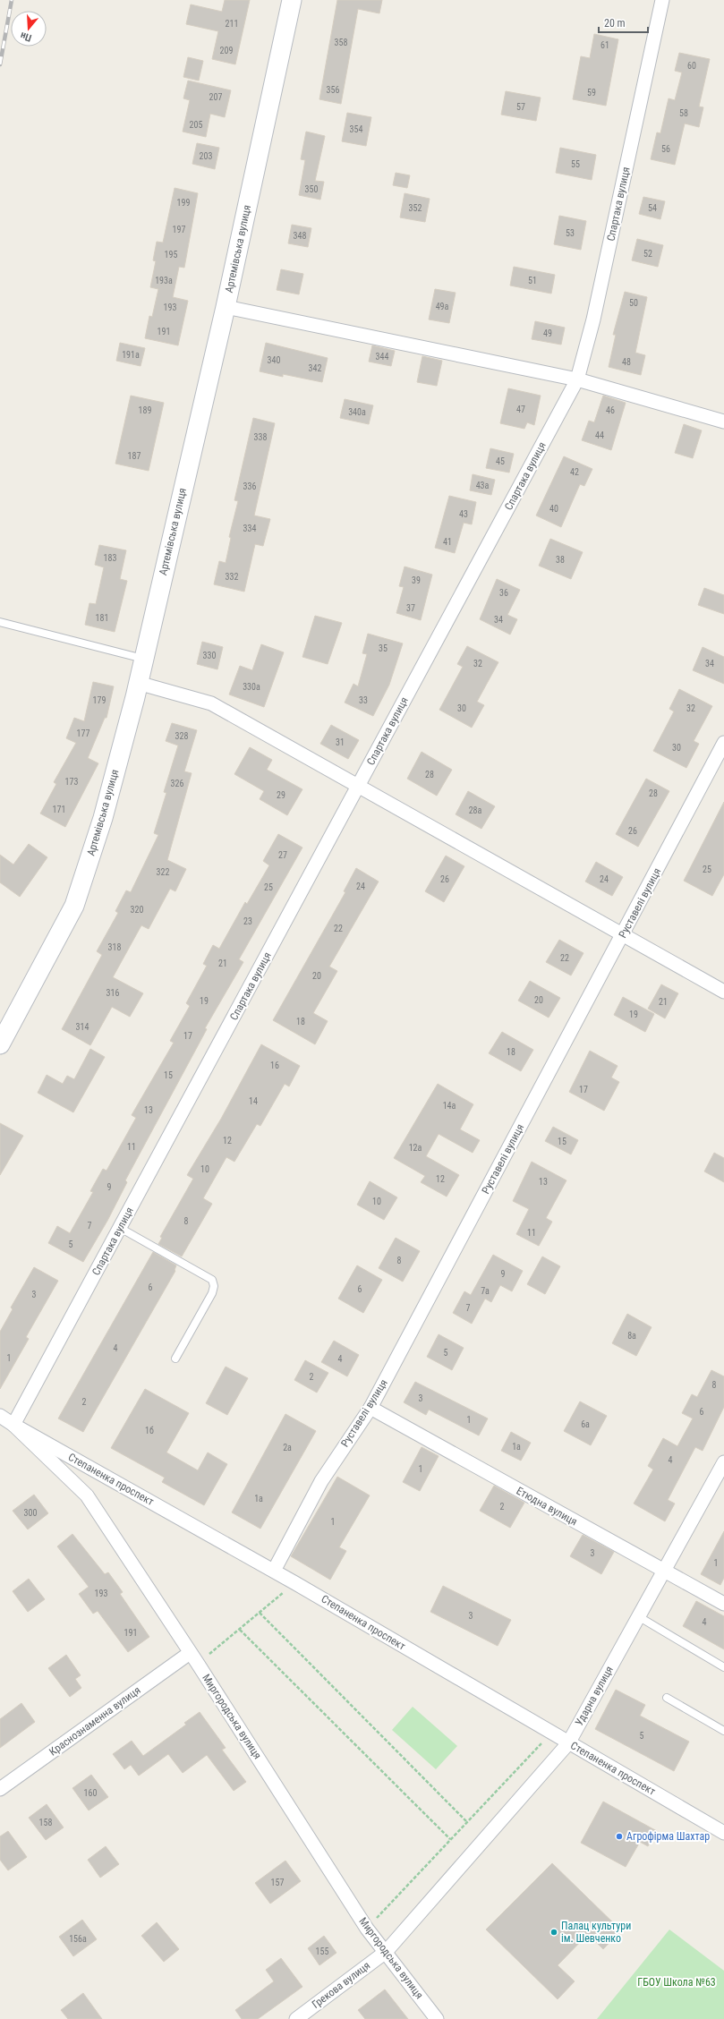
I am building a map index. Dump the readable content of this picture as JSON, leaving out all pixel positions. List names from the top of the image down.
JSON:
{
  "streets": {
    "main road": ["Артемівська вулиця"],
    "street": [
      "Спартака вулиця",
      "Руставелі вулиця",
      "Степаненка проспект",
      "Етюдна вулиця",
      "Ударна вулиця",
      "Миргородська вулиця",
      "Краснознаменна вулиця",
      "Грекова вулиця"
    ]
  },
  "crossings": [
    ["Спартака вулиця", "Степаненка проспект"],
    ["Спартака вулиця", "Миргородська вулиця"],
    ["Руставелі вулиця", "Степаненка проспект"],
    ["Руставелі вулиця", "Етюдна вулиця"],
    ["Степаненка проспект", "Ударна вулиця"],
    ["Степаненка проспект", "Миргородська вулиця"],
    ["Етюдна вулиця", "Ударна вулиця"],
    ["Ударна вулиця", "Миргородська вулиця"],
    ["Ударна вулиця", "Грекова вулиця"],
    ["Миргородська вулиця", "Краснознаменна вулиця"],
    ["Миргородська вулиця", "Грекова вулиця"]
  ],
  "parks": ["ГБОУ Школа №63"],
  "places": ["Агрофірма Шахтар", "Палац культури ім. Шевченко"],
  "house_numbers": [
    "211",
    "358",
    "61",
    "209",
    "60",
    "356",
    "59",
    "207",
    "57",
    "58",
    "205",
    "354",
    "56",
    "203",
    "55",
    "350",
    "199",
    "352",
    "54",
    "197",
    "53",
    "348",
    "52",
    "195",
    "193а",
    "51",
    "50",
    "49а",
    "193",
    "191",
    "49",
    "191а",
    "344",
    "340",
    "48",
    "342",
    "47",
    "189",
    "46",
    "340а",
    "44",
    "338",
    "187",
    "45",
    "42",
    "43а",
    "336",
    "40",
    "43",
    "334",
    "41",
    "183",
    "38",
    "332",
    "39",
    "36",
    "37",
    "181",
    "34",
    "35",
    "330",
    "32",
    "34",
    "330а",
    "179",
    "33",
    "30",
    "32",
    "177",
    "328",
    "31",
    "30",
    "28",
    "173",
    "326",
    "28",
    "29",
    "171",
    "28а",
    "26",
    "27",
    "25",
    "322",
    "26",
    "24",
    "24",
    "25",
    "320",
    "23",
    "22",
    "318",
    "22",
    "21",
    "20",
    "316",
    "20",
    "19",
    "21",
    "19",
    "18",
    "314",
    "17",
    "18",
    "16",
    "15",
    "17",
    "14",
    "14а",
    "13",
    "12",
    "15",
    "11",
    "12а",
    "10",
    "12",
    "13",
    "9",
    "10",
    "8",
    "7",
    "11",
    "5",
    "8",
    "9",
    "6",
    "6",
    "7а",
    "3",
    "7",
    "8а",
    "4",
    "5",
    "1",
    "4",
    "2",
    "8",
    "3",
    "2",
    "6",
    "1",
    "6а",
    "1б",
    "1а",
    "2а",
    "4",
    "1",
    "1а",
    "2",
    "300",
    "1",
    "3",
    "1",
    "193",
    "3",
    "4",
    "191",
    "5",
    "160",
    "158",
    "157",
    "156а",
    "155"
  ],
  "scale_bar": "20 m",
  "north": "bottom"
}
